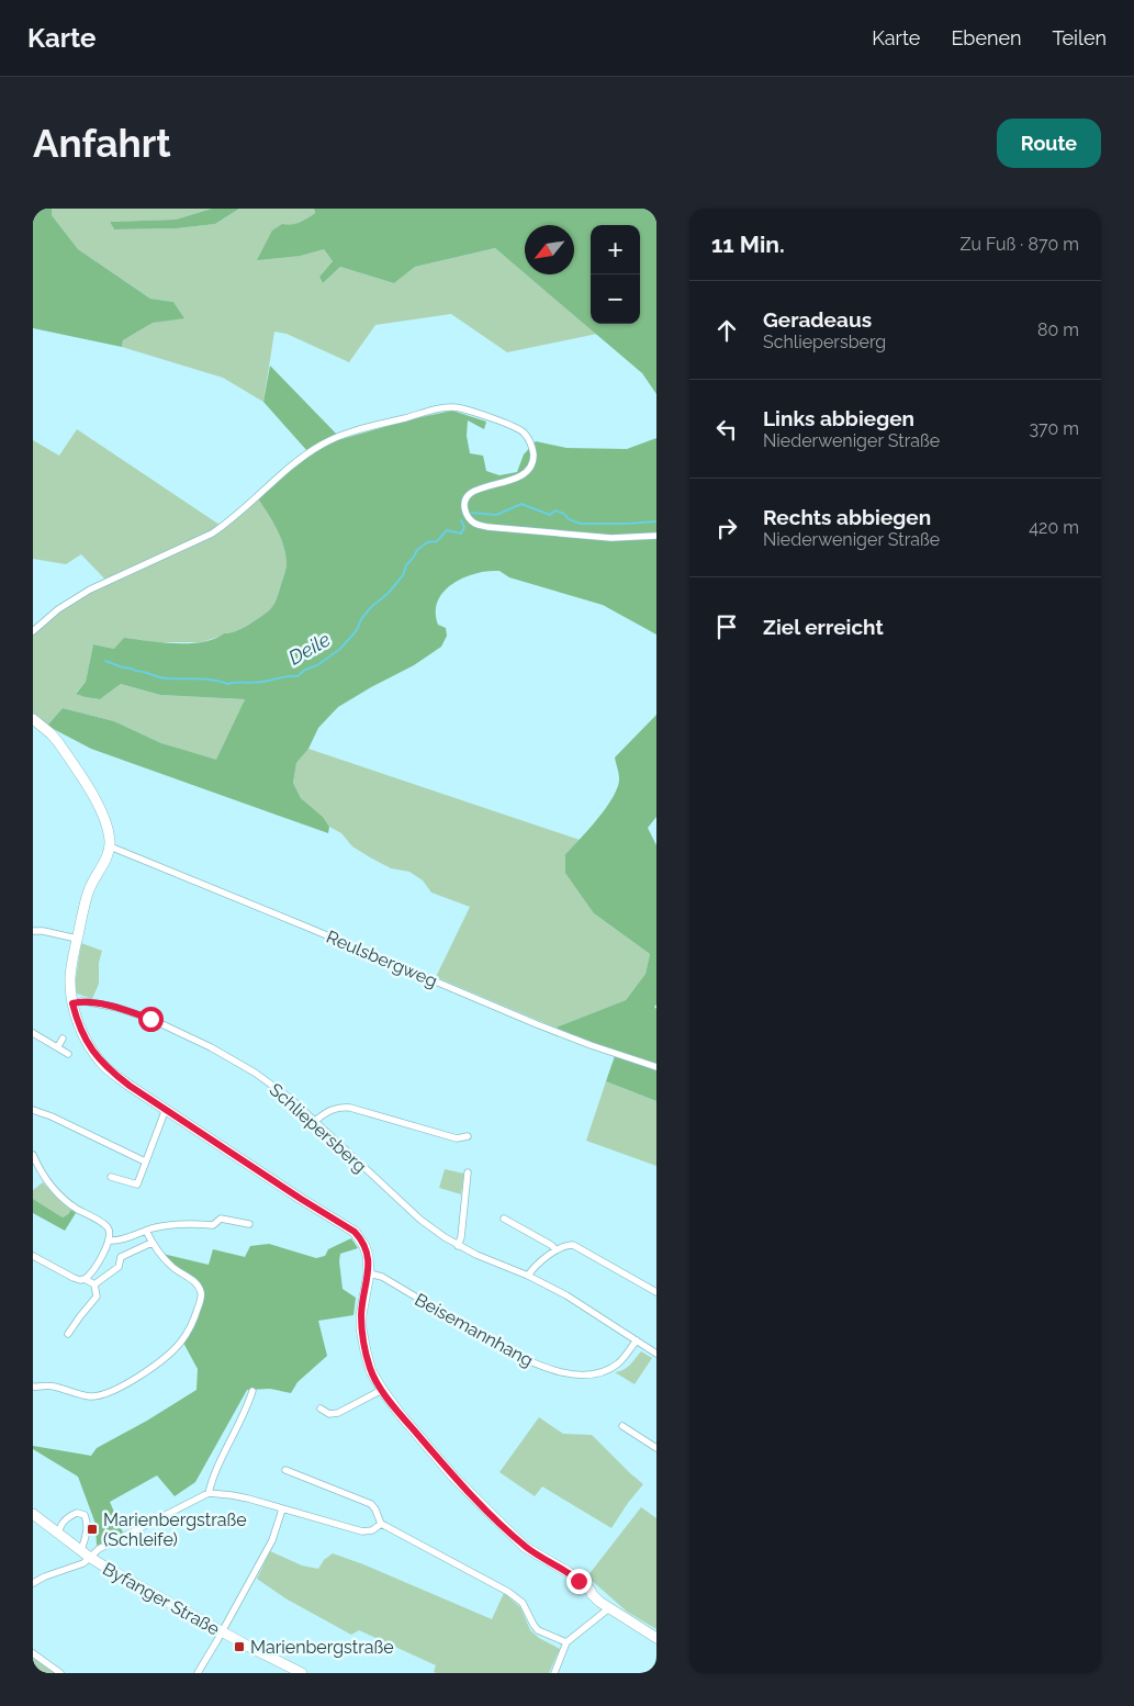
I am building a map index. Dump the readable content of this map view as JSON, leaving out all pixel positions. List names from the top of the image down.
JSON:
{
  "streets": {
    "street": [
      "Reulsbergweg",
      "Schliepersberg",
      "Beisemannhang",
      "Byfanger Straße"
    ]
  },
  "crossings": [
    ["Schliepersberg", "Beisemannhang"]
  ],
  "water": ["Deile"],
  "places": {
    "transit": ["Marienbergstraße (Schleife)", "Marienbergstraße"]
  },
  "north": "bottom left",
  "page": {
    "header": "Karte",
    "nav": ["Karte", "Ebenen", "Teilen"],
    "buttons": "Route",
    "title": "Anfahrt",
    "heading": ["11 Min.", "Zu Fuß · 870 m"],
    "map_buttons": ["+", "−"],
    "list": [
      ["Geradeaus", "Schliepersberg", "80 m"],
      ["Links abbiegen", "Niederweniger Straße", "370 m"],
      ["Rechts abbiegen", "Niederweniger Straße", "420 m"],
      "Ziel erreicht"
    ]
  }
}
